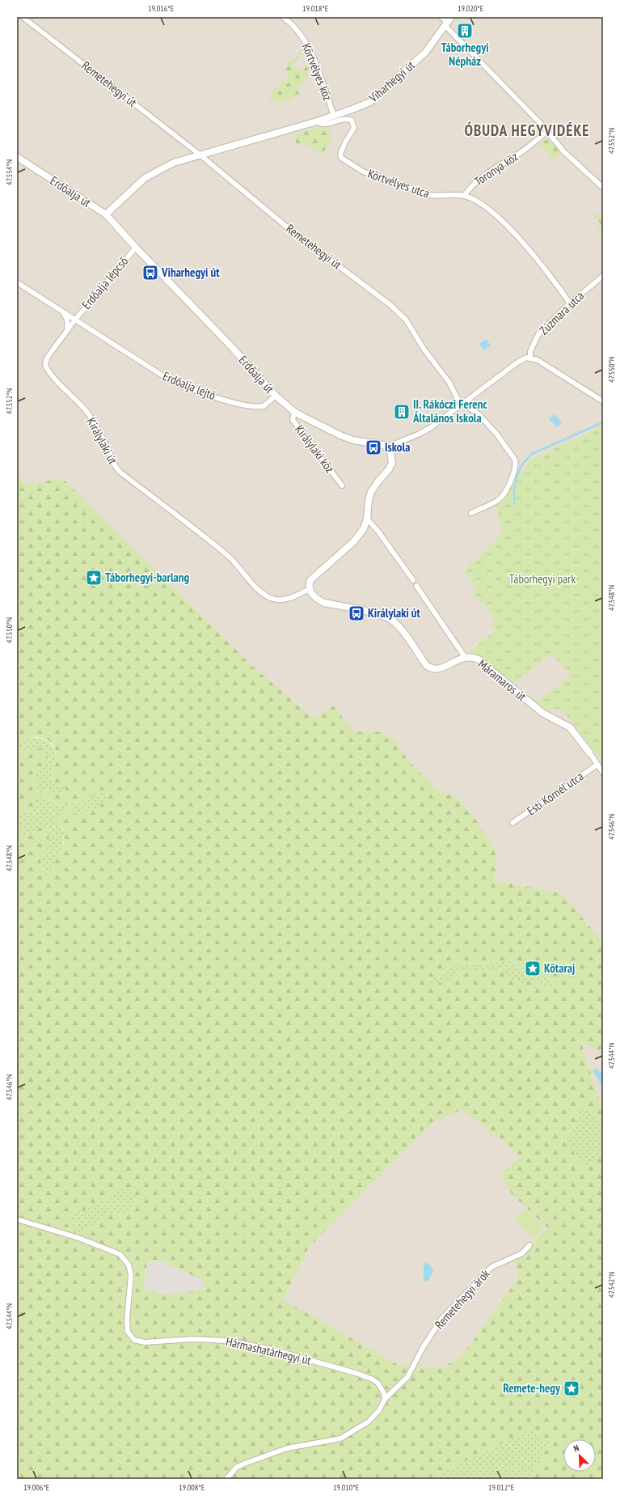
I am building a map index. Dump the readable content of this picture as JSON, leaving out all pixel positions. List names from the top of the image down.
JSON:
{
  "streets": {
    "street": [
      "Körtvélyes köz",
      "Viharhegyi út",
      "Remetehegyi út",
      "Toronya köz",
      "Körtvélyes utca",
      "Erdőalja út",
      "Erdőalja lépcső",
      "Zúzmara utca",
      "Erdőalja lejtő",
      "Királylaki út",
      "Királylaki köz",
      "Máramaros út",
      "Esti Kornél utca",
      "Remetehegyi árok",
      "Hármashatárhegyi út"
    ]
  },
  "crossings": [
    ["Körtvélyes köz", "Viharhegyi út"],
    ["Viharhegyi út", "Remetehegyi út"],
    ["Viharhegyi út", "Körtvélyes utca"],
    ["Viharhegyi út", "Erdőalja út"],
    ["Toronya köz", "Körtvélyes utca"],
    ["Erdőalja út", "Erdőalja lépcső"],
    ["Erdőalja út", "Erdőalja lejtő"],
    ["Erdőalja út", "Királylaki köz"],
    ["Erdőalja lépcső", "Erdőalja lejtő"],
    ["Erdőalja lépcső", "Királylaki út"],
    ["Erdőalja lejtő", "Királylaki út"],
    ["Királylaki út", "Máramaros út"],
    ["Máramaros út", "Esti Kornél utca"],
    ["Remetehegyi árok", "Hármashatárhegyi út"]
  ],
  "districts": ["ÓBUDA HEGYVIDÉKE"],
  "parks": ["Táborhegyi park"],
  "places": {
    "building": ["Táborhegyi Népház", "II. Rákóczi Ferenc Általános Iskola"],
    "bus stop": ["Viharhegyi út", "Iskola", "Királylaki út"],
    "place": ["Táborhegyi-barlang", "Kőtaraj", "Remete-hegy"]
  },
  "north": "top left",
  "coordinates": [
    "19.016°E",
    "19.018°E",
    "19.020°E",
    "47.552°N",
    "47.554°N",
    "47.550°N",
    "47.548°N",
    "47.546°N",
    "47.544°N",
    "47.542°N",
    "19.006°E",
    "19.008°E",
    "19.010°E",
    "19.012°E"
  ]
}
